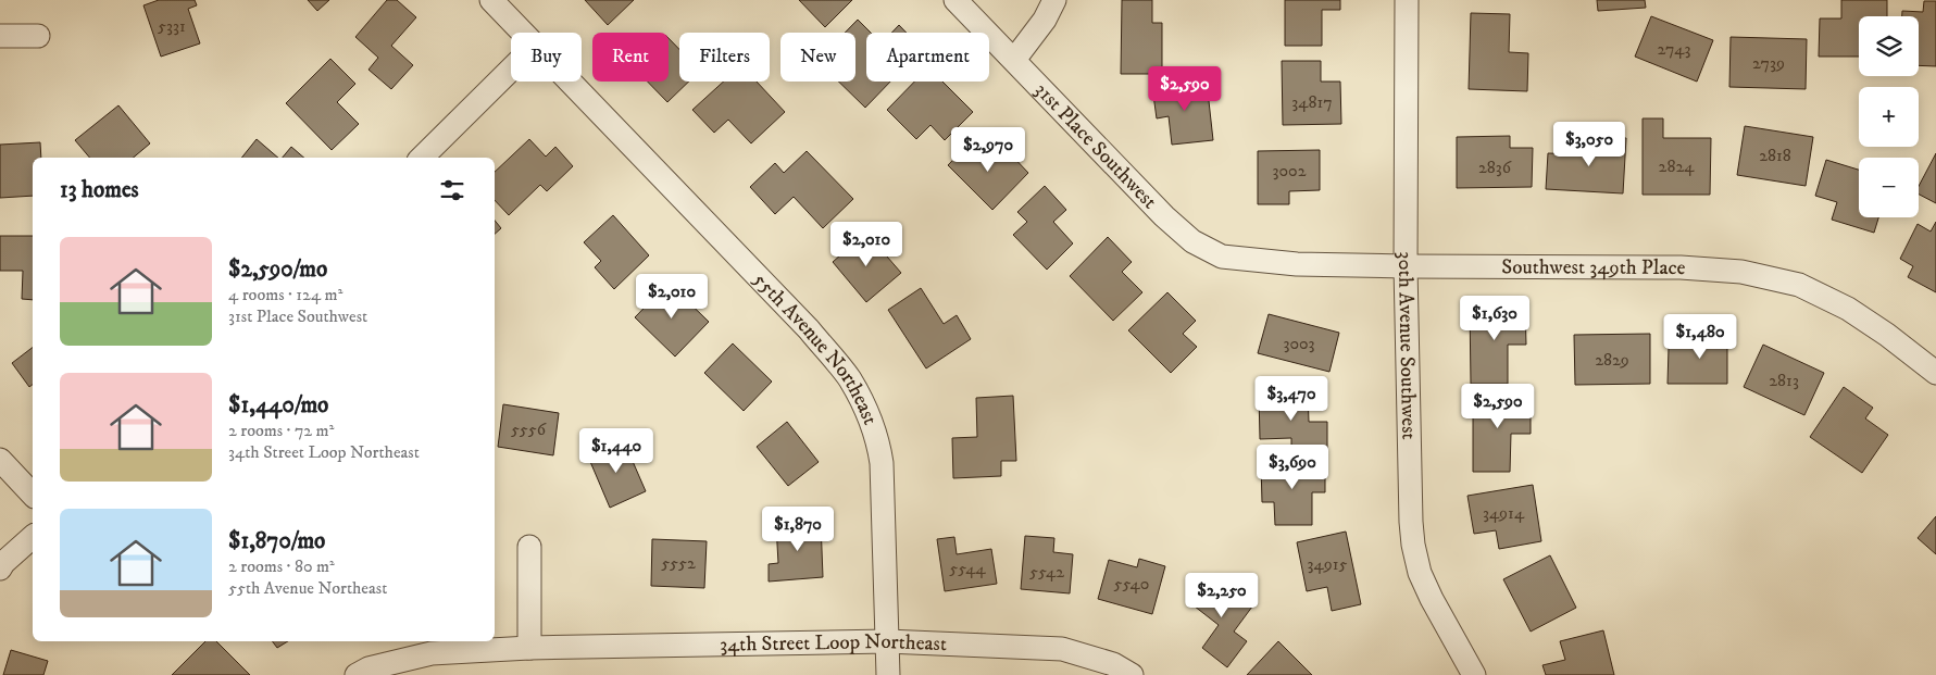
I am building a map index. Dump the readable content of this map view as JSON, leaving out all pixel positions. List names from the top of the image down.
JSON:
{
  "streets": {
    "street": [
      "31st Place Southwest",
      "Southwest 349th Place",
      "30th Avenue Southwest",
      "55th Avenue Northeast",
      "34th Street Loop Northeast"
    ]
  },
  "crossings": [
    ["31st Place Southwest", "Southwest 349th Place"],
    ["Southwest 349th Place", "30th Avenue Southwest"],
    ["55th Avenue Northeast", "34th Street Loop Northeast"]
  ],
  "house_numbers": [
    "5331",
    "2743",
    "2739",
    "34817",
    "2818",
    "2824",
    "2836",
    "3002",
    "3003",
    "2829",
    "2813",
    "5556",
    "34914",
    "5552",
    "34915",
    "5544",
    "5542",
    "5540"
  ],
  "page": {
    "map_buttons": ["+", "−"],
    "chip": [
      "Buy",
      "Rent",
      "Filters",
      "New",
      "Apartment"
    ],
    "price": [
      "$2,590",
      "$3,050",
      "$2,970",
      "$2,010",
      "$2,010",
      "$1,630",
      "$1,480",
      "$3,470",
      "$2,590",
      "$1,440",
      "$3,690",
      "$1,870",
      "$2,250"
    ],
    "heading": "13 homes",
    "list": [
      {
        "name": "$2,590/mo",
        "note": "4 rooms · 124 m² · 31st Place Southwest"
      },
      {
        "name": "$1,440/mo",
        "note": "2 rooms · 72 m² · 34th Street Loop Northeast"
      },
      {
        "name": "$1,870/mo",
        "note": "2 rooms · 80 m² · 55th Avenue Northeast"
      }
    ]
  }
}
